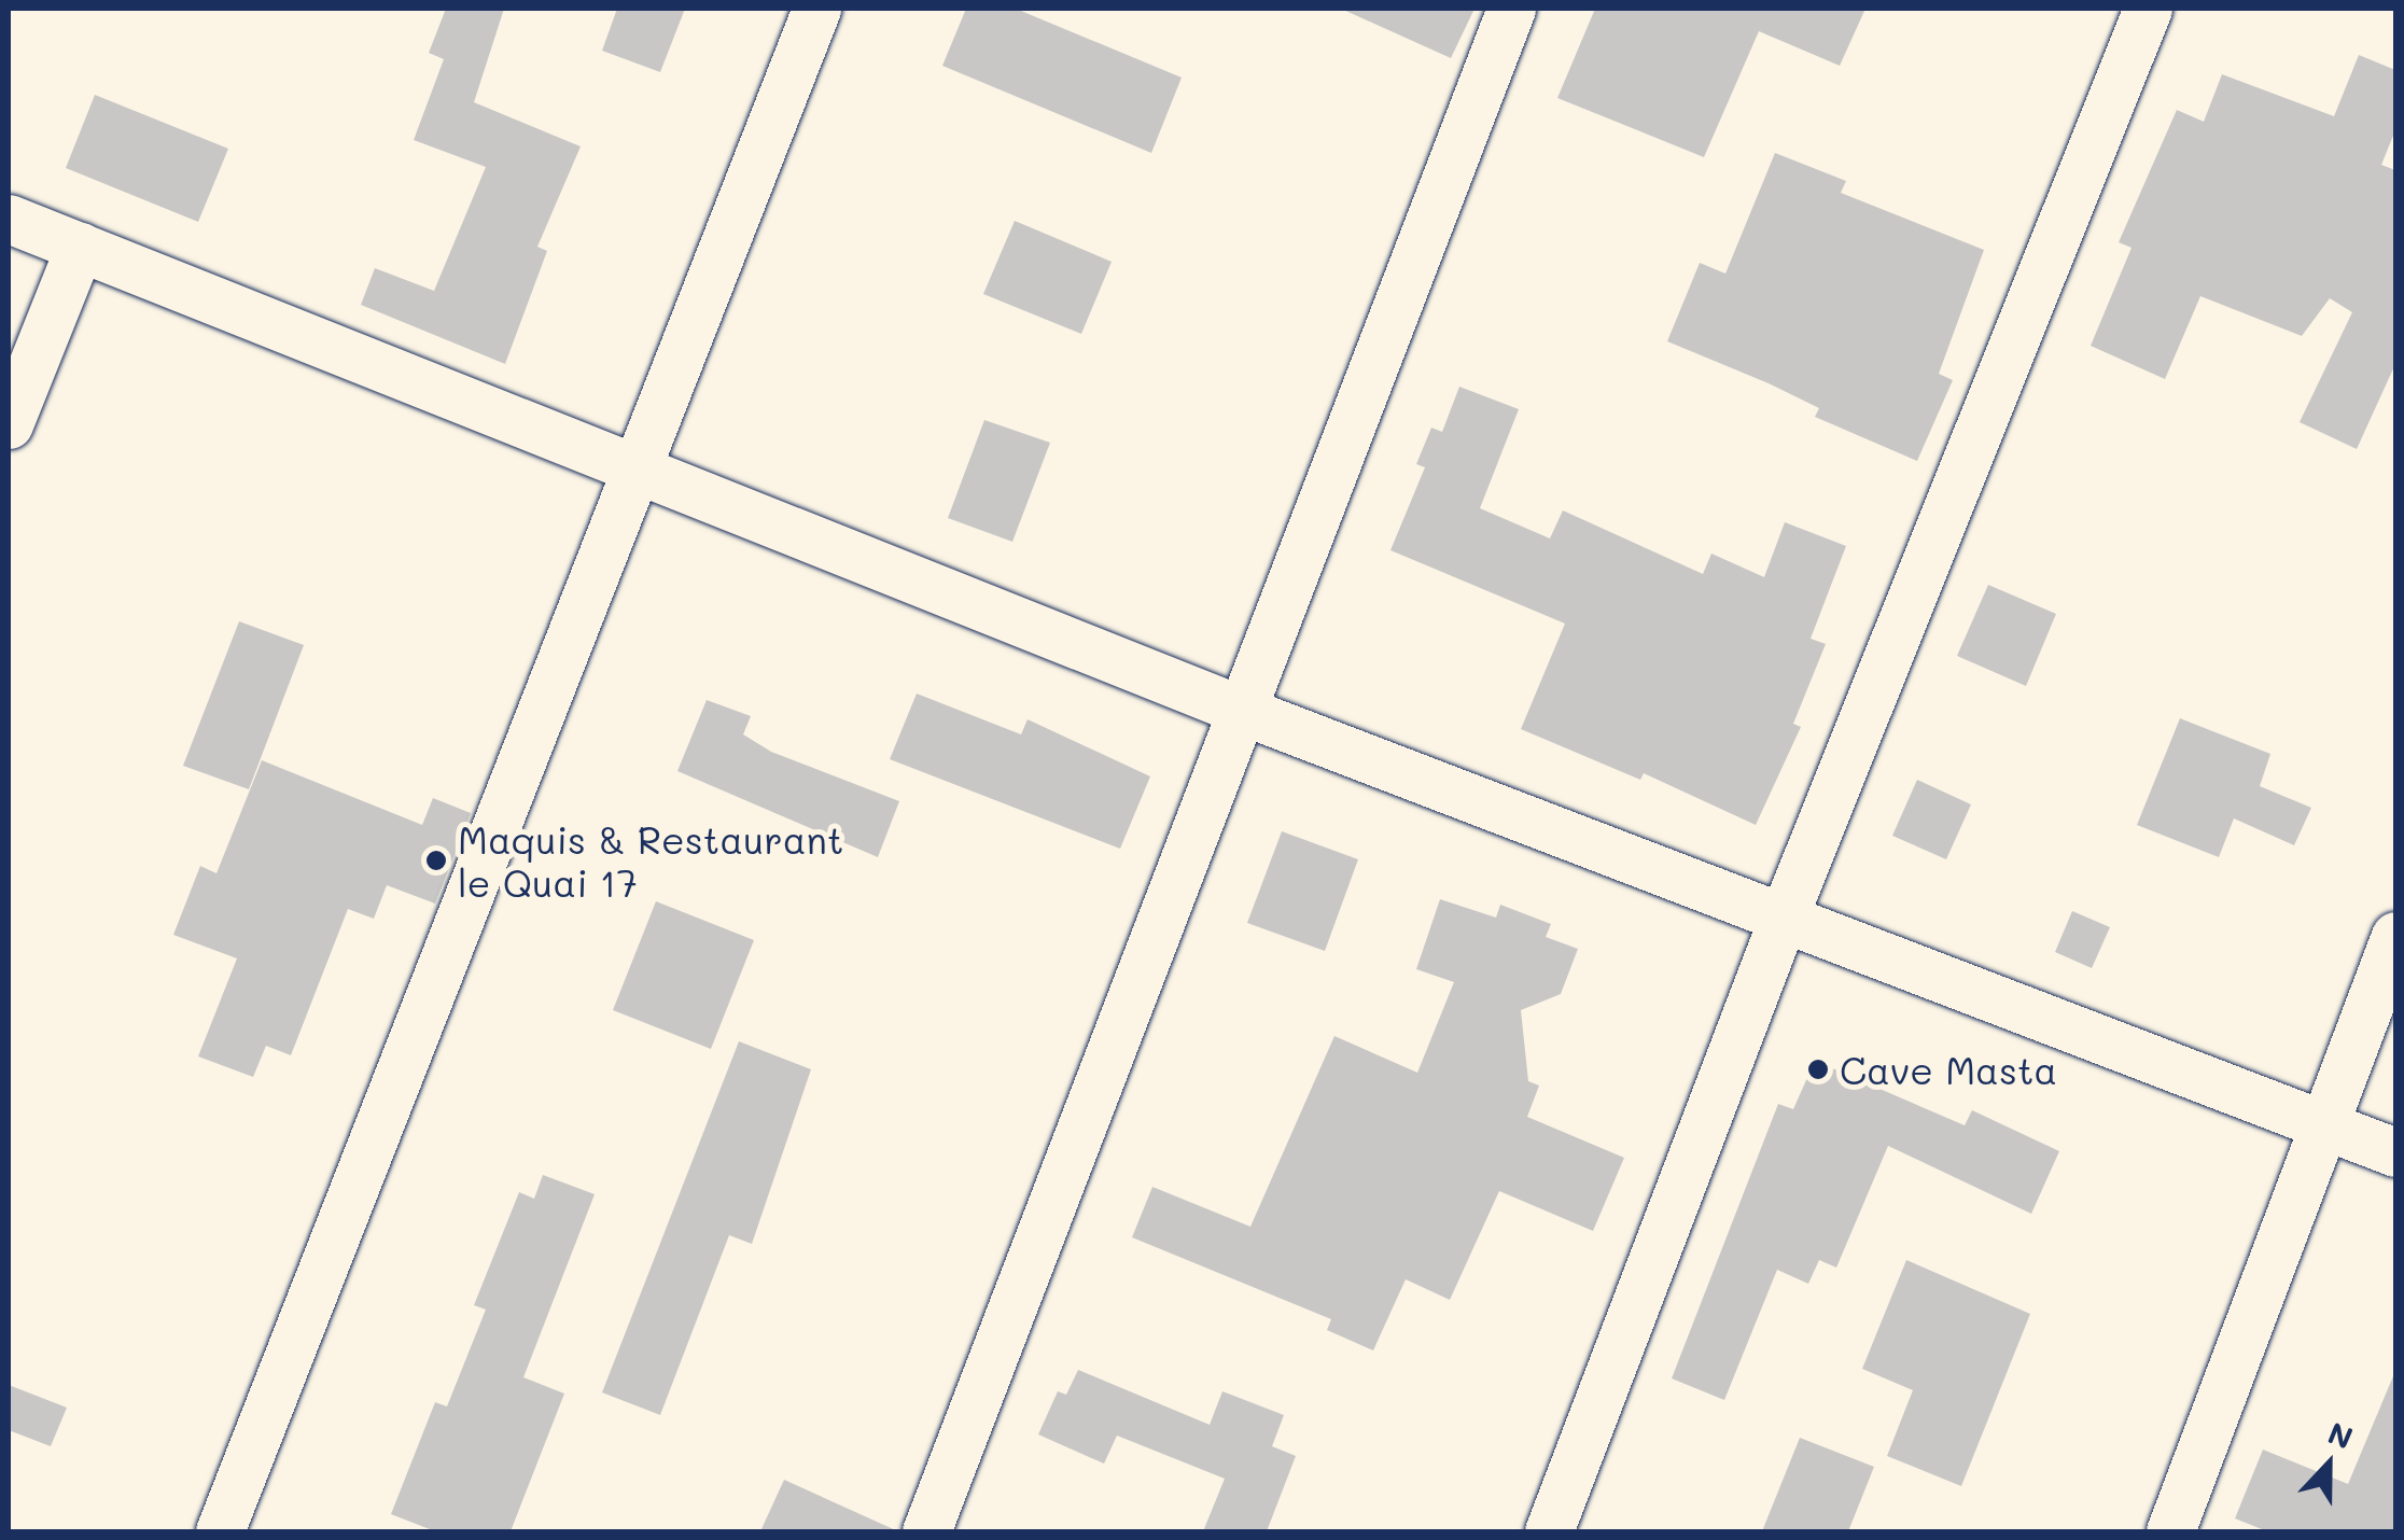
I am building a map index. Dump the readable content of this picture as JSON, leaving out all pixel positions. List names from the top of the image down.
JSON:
{
  "places": ["Maquis & Restaurant le Quai 17", "Cave Masta"],
  "north": "top"
}
